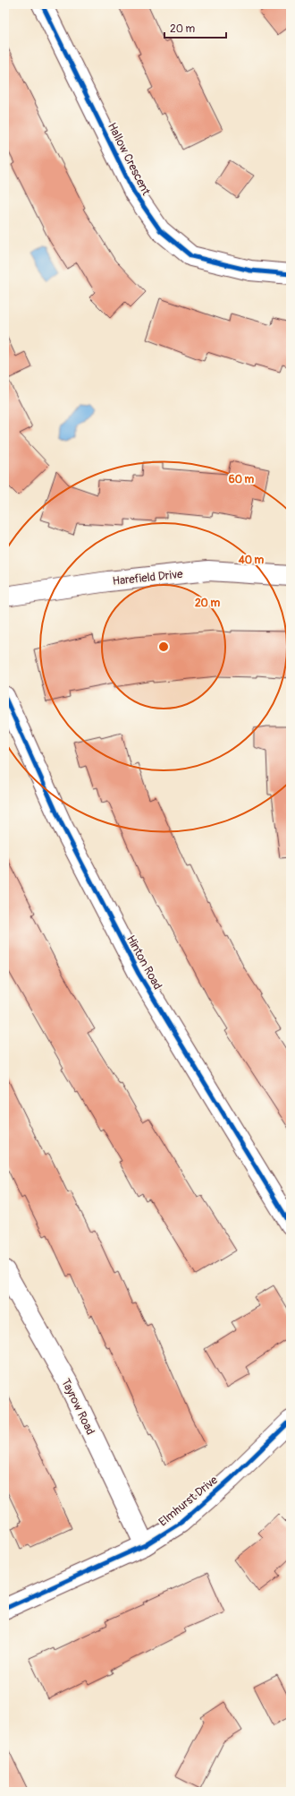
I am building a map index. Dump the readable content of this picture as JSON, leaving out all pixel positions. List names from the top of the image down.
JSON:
{
  "streets": {
    "street": [
      "Hallow Crescent",
      "Harefield Drive",
      "Hinton Road",
      "Tayrow Road",
      "Elmhurst Drive"
    ]
  },
  "crossings": [
    ["Tayrow Road", "Elmhurst Drive"]
  ],
  "scale_bar": "20 m",
  "rings": ["60 m", "40 m", "20 m"]
}
